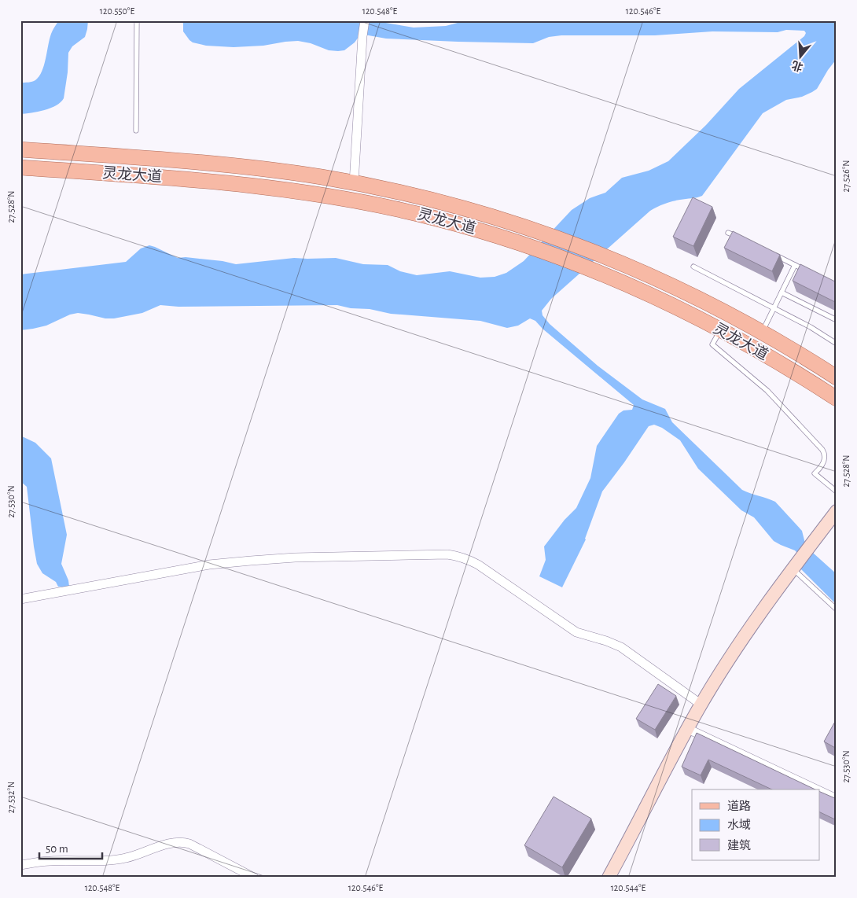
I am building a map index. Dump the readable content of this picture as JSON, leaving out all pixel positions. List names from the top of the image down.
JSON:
{
  "streets": {
    "main road": ["灵龙大道"]
  },
  "legend": ["道路", "水域", "建筑"],
  "scale_bar": "50 m",
  "north": "bottom",
  "coordinates": [
    "120.550°E",
    "120.548°E",
    "120.546°E",
    "27.526°N",
    "27.528°N",
    "27.530°N",
    "27.532°N",
    "120.544°E"
  ]
}
